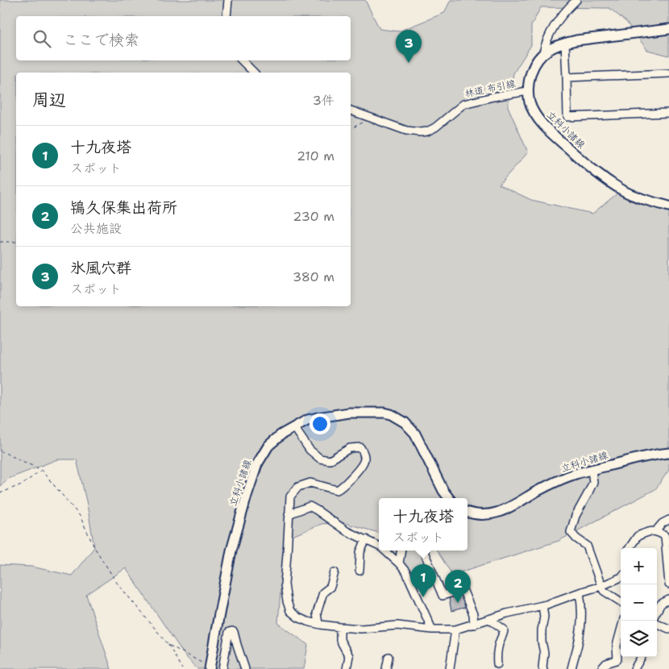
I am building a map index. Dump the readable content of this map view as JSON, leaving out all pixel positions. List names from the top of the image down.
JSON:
{
  "streets": {
    "main road": ["立科小諸線"],
    "street": ["林道 布引線"]
  },
  "crossings": [
    ["林道 布引線", "立科小諸線"]
  ],
  "page": {
    "search": "ここで検索",
    "pins": ["3", "1", "2"],
    "heading": ["周辺", "3件"],
    "list": [
      {
        "mark": "1",
        "name": "十九夜塔",
        "note": "スポット",
        "value": "210 m"
      },
      {
        "mark": "2",
        "name": "鴇久保集出荷所",
        "note": "公共施設",
        "value": "230 m"
      },
      {
        "mark": "3",
        "name": "氷風穴群",
        "note": "スポット",
        "value": "380 m"
      }
    ],
    "popup": ["十九夜塔", "スポット"],
    "map_buttons": ["+", "−"]
  }
}
